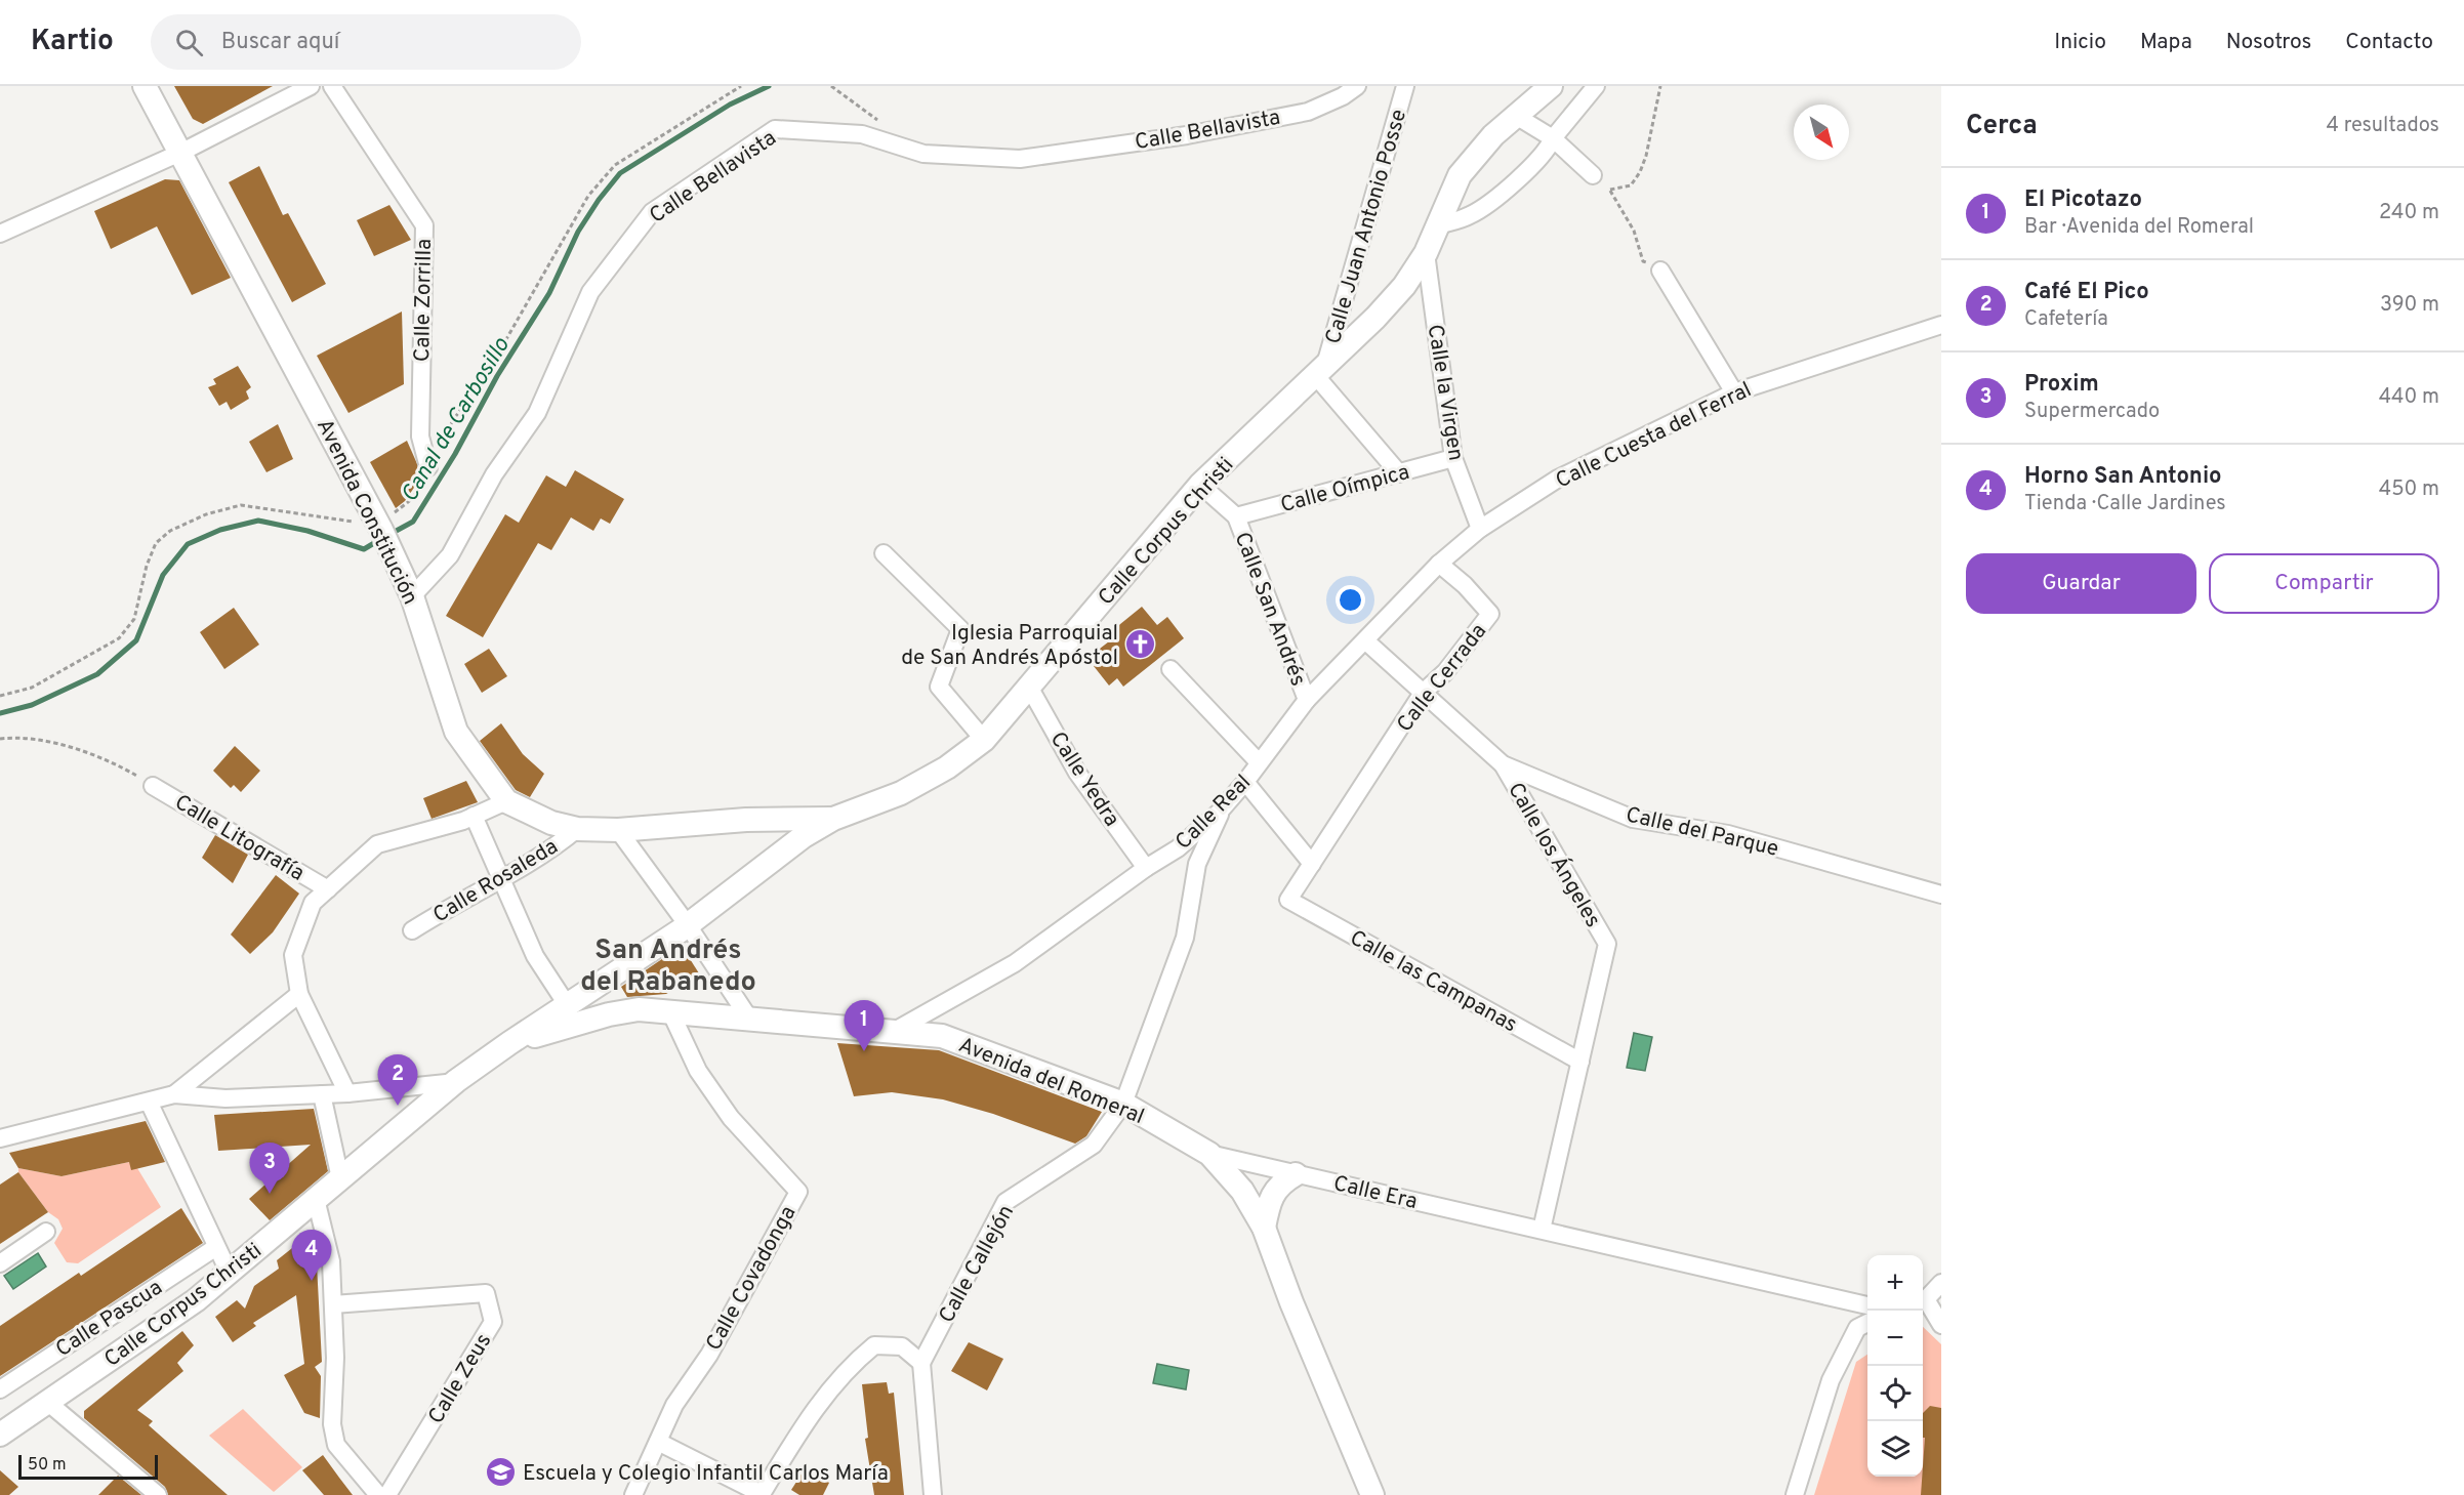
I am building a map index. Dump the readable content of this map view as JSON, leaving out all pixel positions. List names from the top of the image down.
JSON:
{
  "streets": {
    "street": [
      "Calle Bellavista",
      "Calle Juan Antonio Posse",
      "Calle Zorrilla",
      "Calle la Virgen",
      "Calle Cuesta del Ferral",
      "Calle Oímpica",
      "Avenida Constitución",
      "Calle Corpus Christi",
      "Calle San Andrés",
      "Calle Cerrada",
      "Calle Yedra",
      "Calle Real",
      "Calle del Parque",
      "Calle Litografía",
      "Calle los Ángeles",
      "Calle Rosaleda",
      "Calle las Campanas",
      "Avenida del Romeral",
      "Calle Era",
      "Calle Callejón",
      "Calle Covadonga",
      "Calle Pascua",
      "Calle Zeus"
    ]
  },
  "crossings": [
    ["Calle Bellavista", "Avenida Constitución"],
    ["Calle Juan Antonio Posse", "Calle Corpus Christi"],
    ["Calle la Virgen", "Calle Cuesta del Ferral"],
    ["Calle la Virgen", "Calle Oímpica"],
    ["Calle la Virgen", "Calle Corpus Christi"],
    ["Calle la Virgen", "Calle Real"],
    ["Calle Cuesta del Ferral", "Calle Real"],
    ["Calle Oímpica", "Calle San Andrés"],
    ["Avenida Constitución", "Calle Corpus Christi"],
    ["Avenida Constitución", "Calle Rosaleda"],
    ["Calle Corpus Christi", "Calle Yedra"],
    ["Calle Corpus Christi", "Avenida del Romeral"],
    ["Calle San Andrés", "Calle Real"],
    ["Calle Cerrada", "Calle Real"],
    ["Calle Cerrada", "Calle del Parque"],
    ["Calle Cerrada", "Calle las Campanas"],
    ["Calle Yedra", "Calle Real"],
    ["Calle Real", "Calle del Parque"],
    ["Calle Real", "Avenida del Romeral"],
    ["Calle Real", "Calle Callejón"],
    ["Calle del Parque", "Calle los Ángeles"],
    ["Calle los Ángeles", "Calle las Campanas"],
    ["Avenida del Romeral", "Calle Era"],
    ["Avenida del Romeral", "Calle Callejón"],
    ["Avenida del Romeral", "Calle Covadonga"]
  ],
  "districts": ["San Andrés del Rabanedo"],
  "water": ["Canal de Carbosillo"],
  "places": {
    "church": ["Iglesia Parroquial de San Andrés Apóstol"],
    "school or university": ["Escuela y Colegio Infantil Carlos María"]
  },
  "scale_bar": "50 m",
  "north": "bottom right",
  "page": {
    "header": "Kartio",
    "search": "Buscar aquí",
    "nav": [
      "Inicio",
      "Mapa",
      "Nosotros",
      "Contacto"
    ],
    "heading": ["Cerca", "4 resultados"],
    "list": [
      {
        "mark": "1",
        "name": "El Picotazo",
        "note": "Bar · Avenida del Romeral",
        "value": "240 m"
      },
      {
        "mark": "2",
        "name": "Café El Pico",
        "note": "Cafetería",
        "value": "390 m"
      },
      {
        "mark": "3",
        "name": "Proxim",
        "note": "Supermercado",
        "value": "440 m"
      },
      {
        "mark": "4",
        "name": "Horno San Antonio",
        "note": "Tienda · Calle Jardines",
        "value": "450 m"
      }
    ],
    "buttons": ["Guardar", "Compartir"],
    "pins": [
      "1",
      "2",
      "3",
      "4"
    ],
    "map_buttons": ["+", "−"],
    "scale": "50 m"
  }
}
